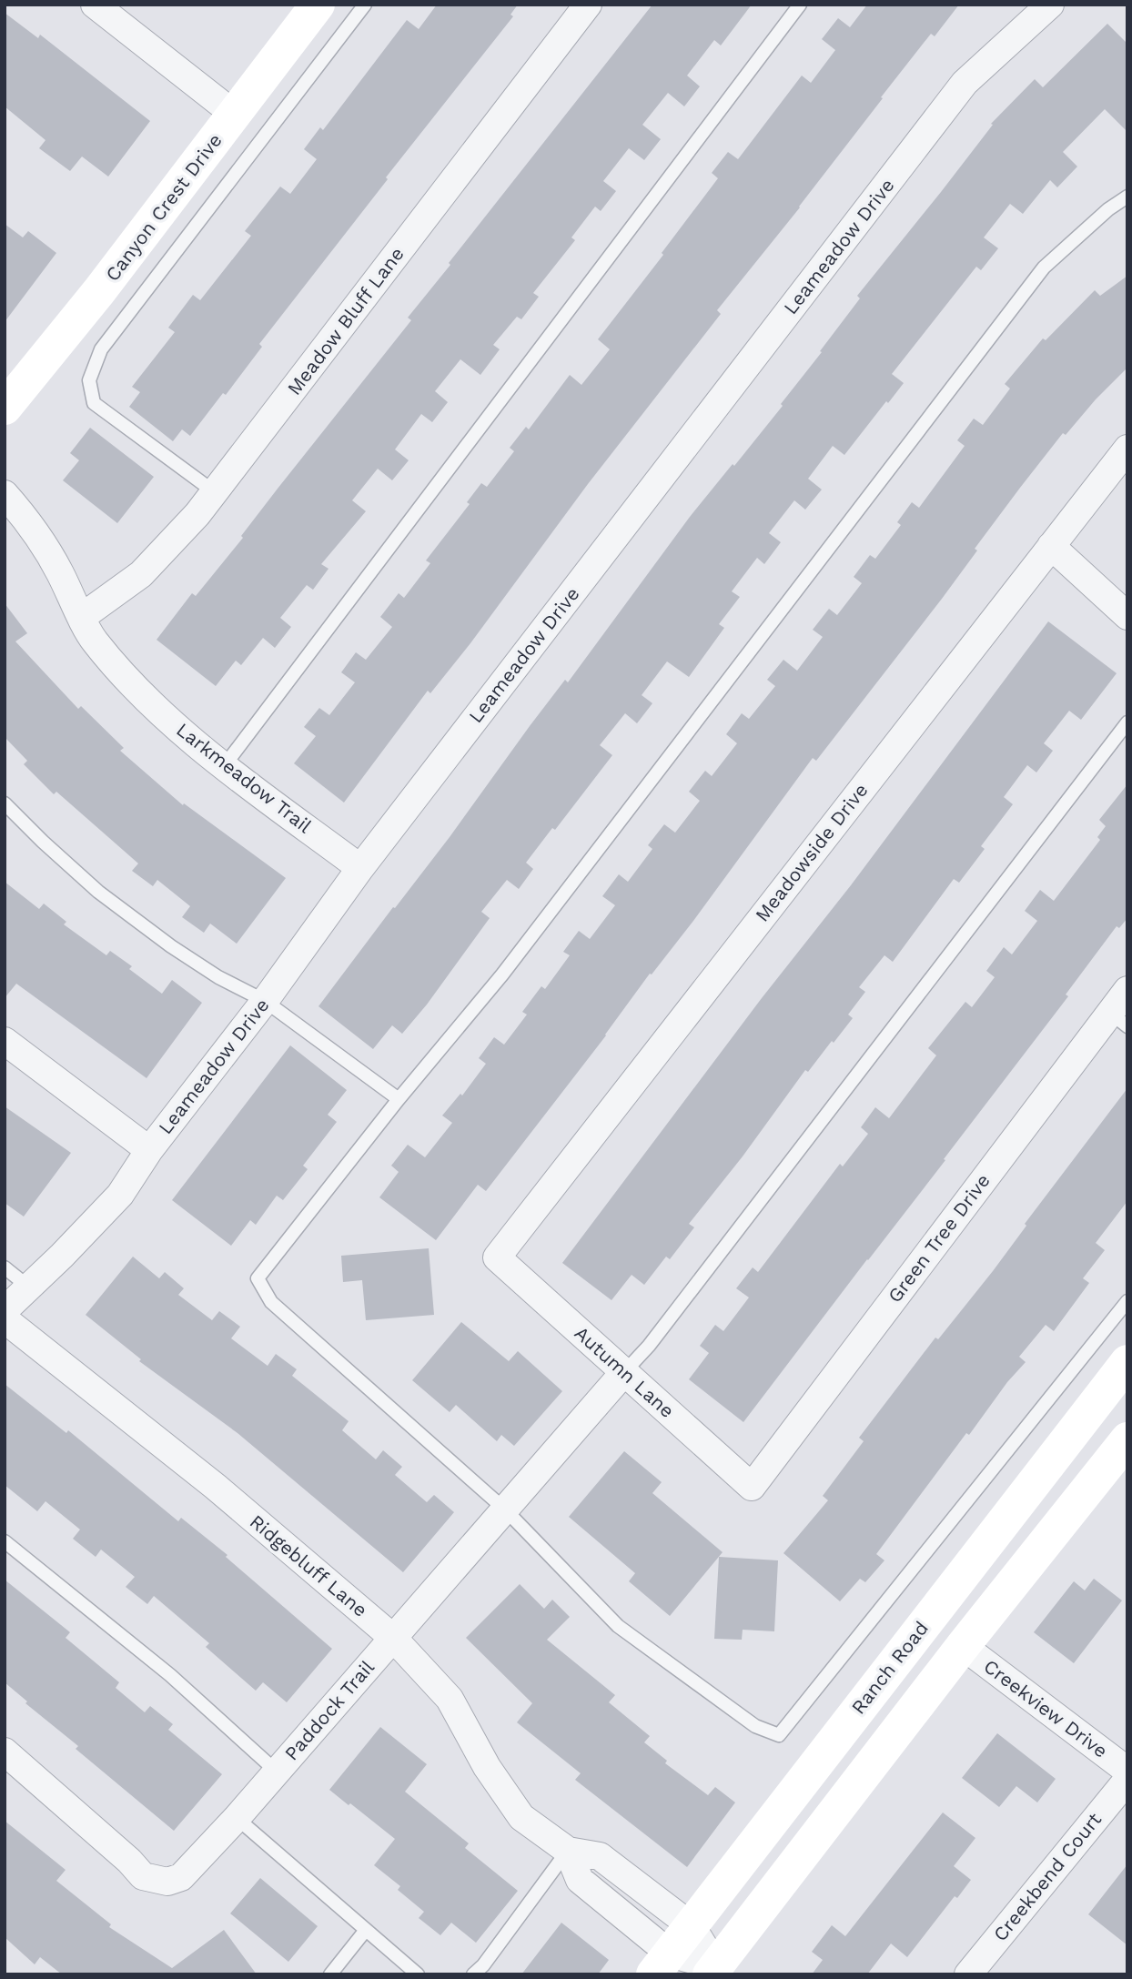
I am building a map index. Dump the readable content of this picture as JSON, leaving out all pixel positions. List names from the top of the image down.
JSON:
{
  "streets": {
    "main road": ["Canyon Crest Drive", "Ranch Road"],
    "street": [
      "Leameadow Drive",
      "Meadow Bluff Lane",
      "Larkmeadow Trail",
      "Meadowside Drive",
      "Green Tree Drive",
      "Autumn Lane",
      "Ridgebluff Lane",
      "Creekview Drive",
      "Paddock Trail",
      "Creekbend Court"
    ]
  },
  "crossings": [
    ["Leameadow Drive", "Larkmeadow Trail"],
    ["Meadow Bluff Lane", "Larkmeadow Trail"],
    ["Meadowside Drive", "Autumn Lane"],
    ["Green Tree Drive", "Autumn Lane"],
    ["Autumn Lane", "Paddock Trail"],
    ["Ridgebluff Lane", "Paddock Trail"]
  ]
}
